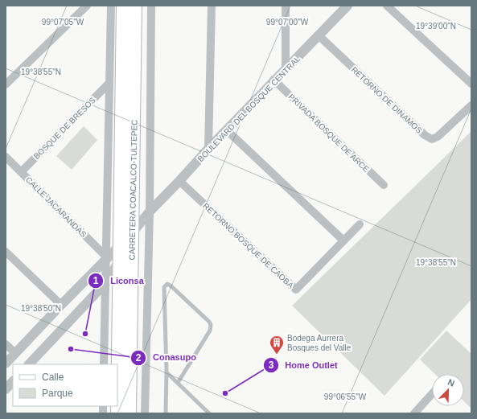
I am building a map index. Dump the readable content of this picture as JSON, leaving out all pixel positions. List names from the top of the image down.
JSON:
{
  "streets": {
    "main road": ["CARRETERA COACALCO-TULTEPEC"],
    "street": [
      "RETORNO DE DINAMOS",
      "BOULEVARD DEL BOSQUE CENTRAL",
      "BOSQUE DE BRESOS",
      "PRIVADA BOSQUE DE ARCE",
      "CALLE JACARANDAS",
      "RETORNO BOSQUE DE CAOBA"
    ]
  },
  "crossings": [
    ["RETORNO DE DINAMOS", "BOULEVARD DEL BOSQUE CENTRAL"],
    ["BOULEVARD DEL BOSQUE CENTRAL", "PRIVADA BOSQUE DE ARCE"],
    ["BOULEVARD DEL BOSQUE CENTRAL", "CARRETERA COACALCO-TULTEPEC"],
    ["BOULEVARD DEL BOSQUE CENTRAL", "CALLE JACARANDAS"],
    ["BOULEVARD DEL BOSQUE CENTRAL", "RETORNO BOSQUE DE CAOBA"],
    ["BOSQUE DE BRESOS", "CALLE JACARANDAS"]
  ],
  "places": {
    "other": ["Liconsa", "Conasupo", "Home Outlet"],
    "building": ["Bodega Aurrera Bosques del Valle"]
  },
  "legend": ["Calle", "Parque"],
  "north": "top right",
  "coordinates": [
    "99°07'05\"W",
    "99°07'00\"W",
    "19°39'00\"N",
    "19°38'55\"N",
    "19°38'50\"N",
    "99°06'55\"W"
  ]
}
